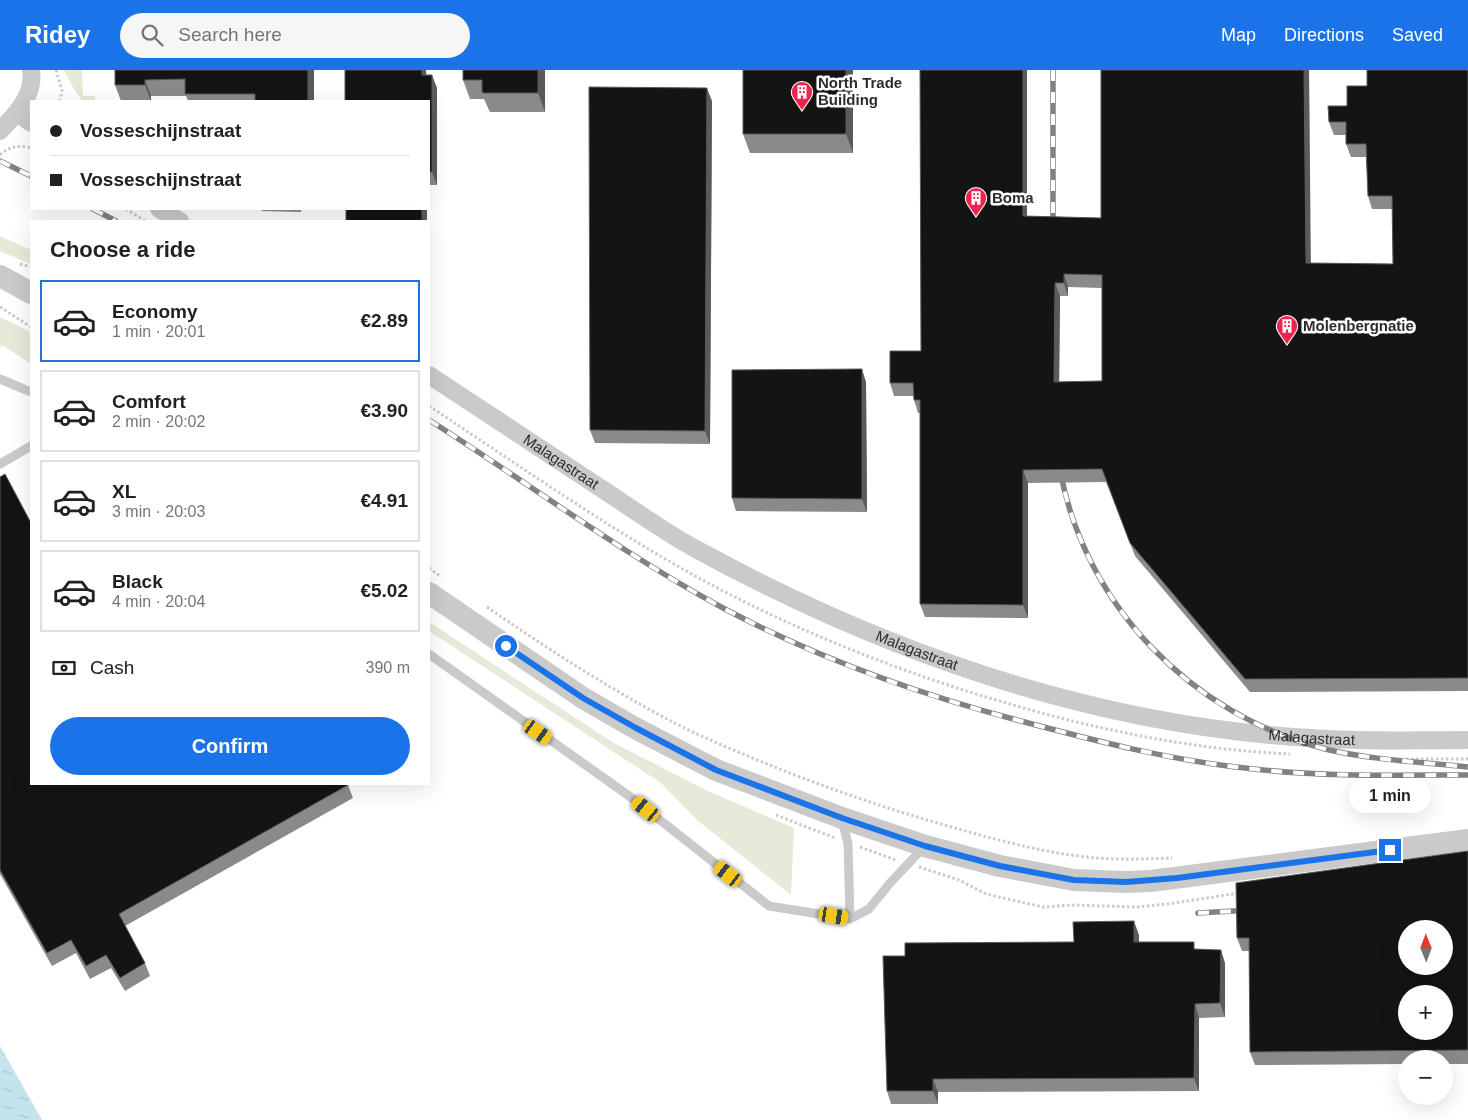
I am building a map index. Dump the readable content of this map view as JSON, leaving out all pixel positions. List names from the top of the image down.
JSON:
{
  "streets": {
    "street": ["Malagastraat"]
  },
  "places": {
    "building": ["North Trade Building", "Boma", "Molenbergnatie"]
  },
  "north": "top",
  "page": {
    "header": "Ridey",
    "search": "Search here",
    "nav": ["Map", "Directions", "Saved"],
    "banner": ["Vosseschijnstraat", "Vosseschijnstraat"],
    "heading": "Choose a ride",
    "list": [
      {
        "name": "Economy",
        "note": "1 min · 20:01",
        "value": "€2.89"
      },
      {
        "name": "Comfort",
        "note": "2 min · 20:02",
        "value": "€3.90"
      },
      {
        "name": "XL",
        "note": "3 min · 20:03",
        "value": "€4.91"
      },
      {
        "name": "Black",
        "note": "4 min · 20:04",
        "value": "€5.02"
      }
    ],
    "pay": ["Cash", "390 m"],
    "buttons": "Confirm",
    "bubble": "1 min",
    "map_buttons": ["+", "−"]
  }
}
